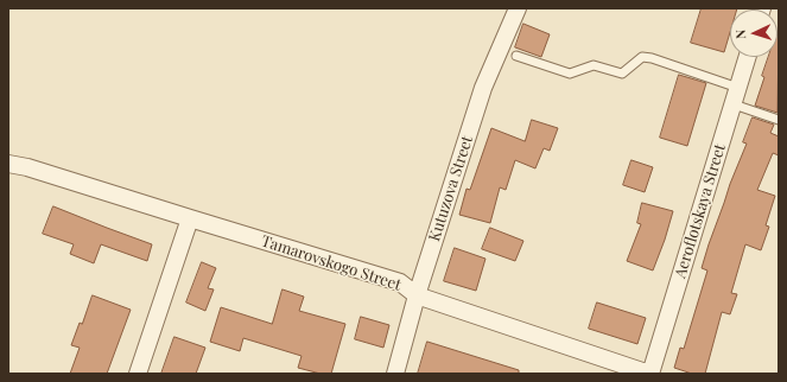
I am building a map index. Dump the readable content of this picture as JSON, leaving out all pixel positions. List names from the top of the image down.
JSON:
{
  "streets": {
    "street": ["Kutuzova Street", "Aeroflotskaya Street", "Tamarovskogo Street"]
  },
  "crossings": [
    ["Kutuzova Street", "Tamarovskogo Street"],
    ["Aeroflotskaya Street", "Tamarovskogo Street"]
  ],
  "north": "left"
}
